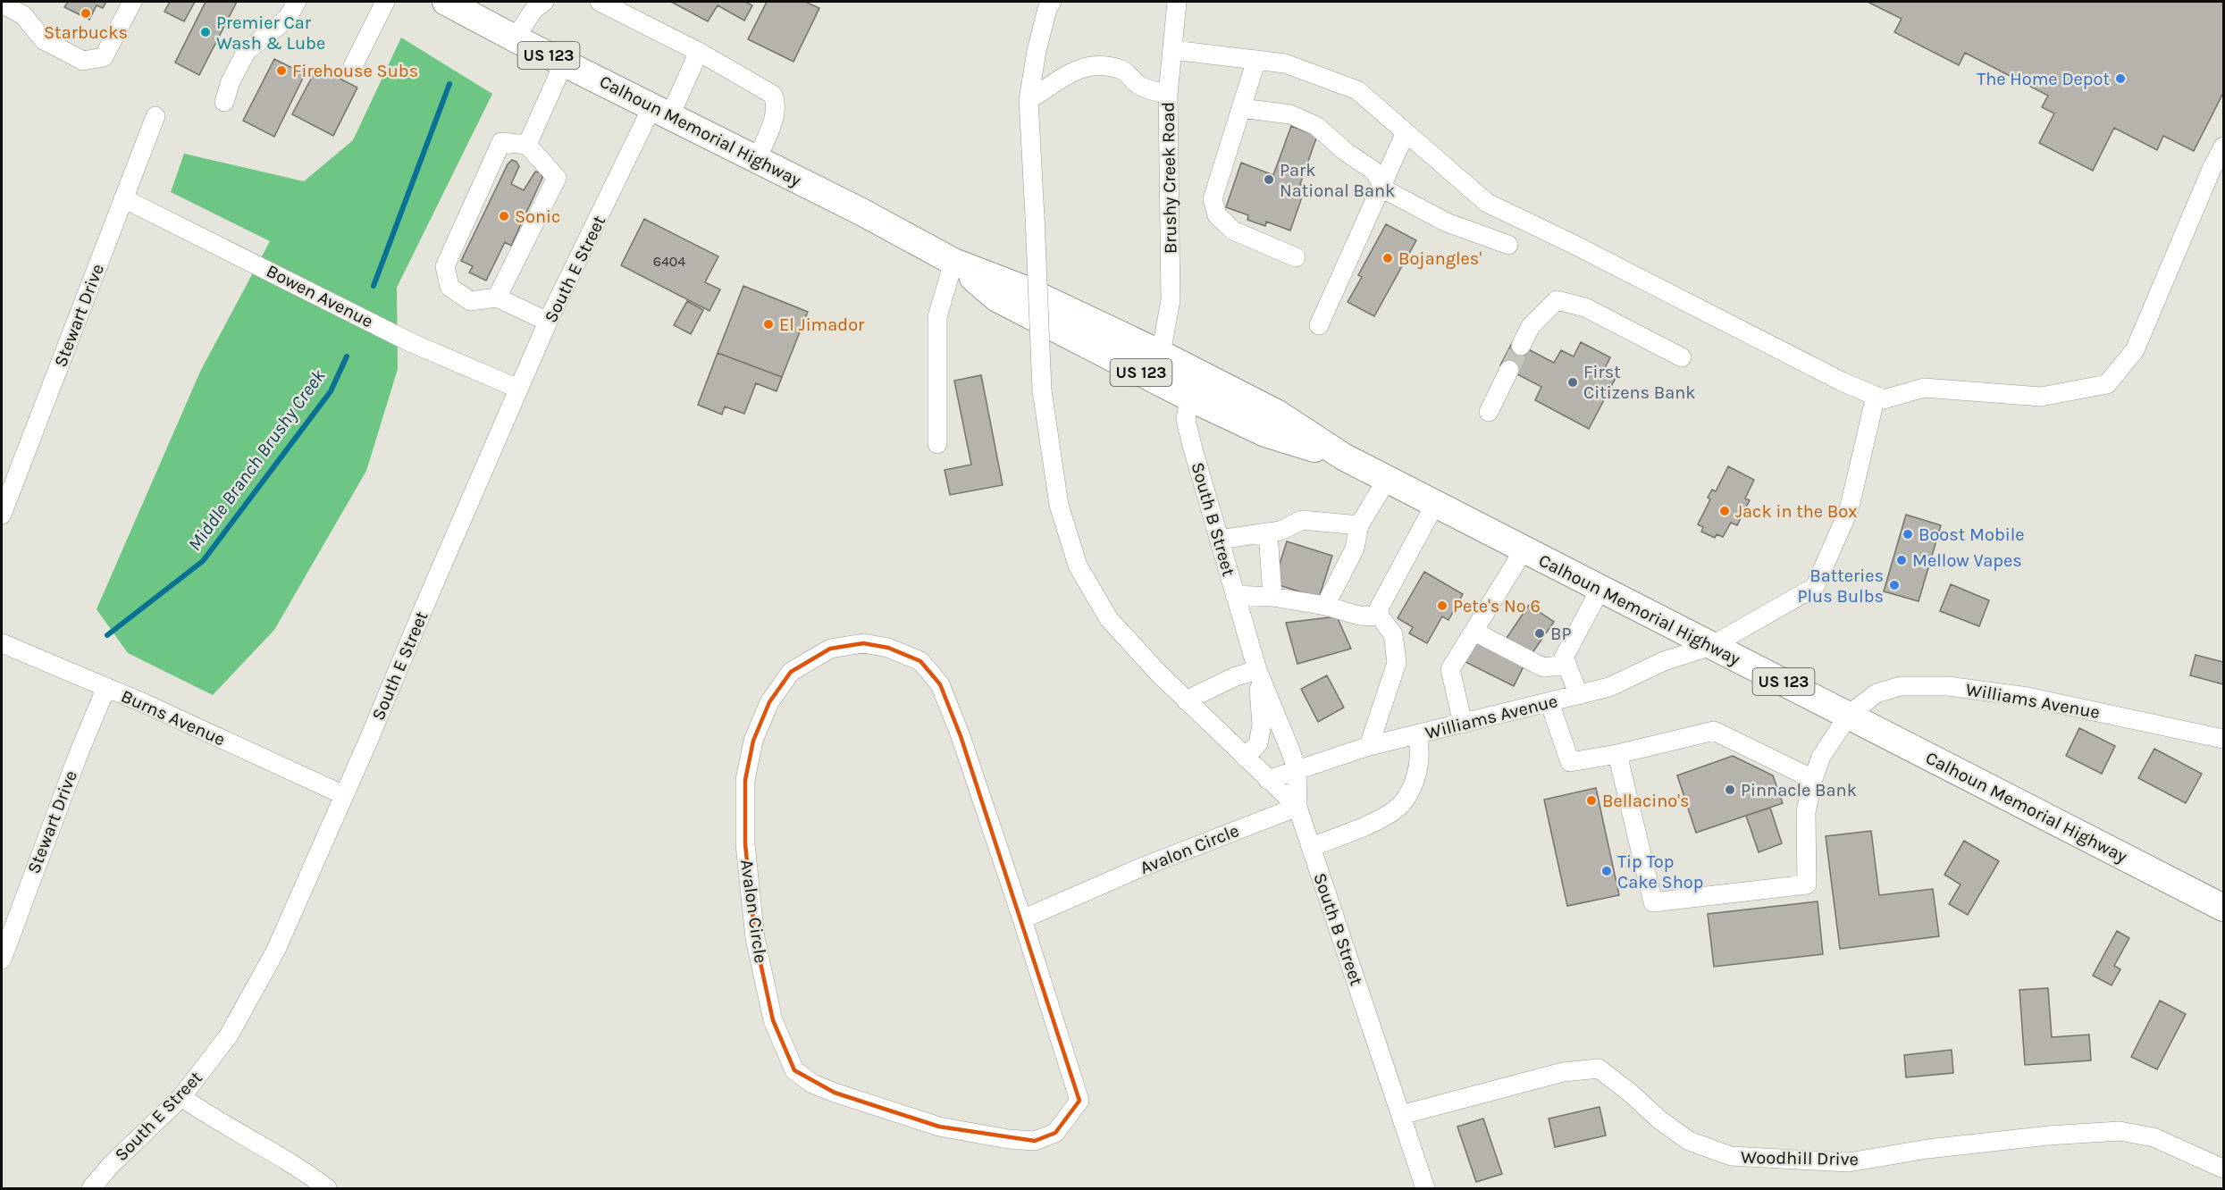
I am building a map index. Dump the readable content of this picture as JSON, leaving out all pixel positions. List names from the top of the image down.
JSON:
{
  "streets": {
    "highway": ["US 123", "Calhoun Memorial Highway"],
    "street": [
      "Brushy Creek Road",
      "South E Street",
      "Bowen Avenue",
      "Stewart Drive",
      "South B Street",
      "Williams Avenue",
      "Burns Avenue",
      "Avalon Circle",
      "Woodhill Drive"
    ]
  },
  "crossings": [
    ["Calhoun Memorial Highway", "Brushy Creek Road"],
    ["Calhoun Memorial Highway", "South E Street"],
    ["Calhoun Memorial Highway", "South B Street"],
    ["Calhoun Memorial Highway", "Williams Avenue"],
    ["South E Street", "Bowen Avenue"],
    ["South E Street", "Burns Avenue"],
    ["Bowen Avenue", "Stewart Drive"],
    ["Stewart Drive", "Burns Avenue"],
    ["South B Street", "Williams Avenue"],
    ["South B Street", "Avalon Circle"],
    ["South B Street", "Woodhill Drive"]
  ],
  "water": ["Middle Branch Brushy Creek"],
  "places": [
    "Starbucks",
    "Premier Car Wash & Lube",
    "Firehouse Subs",
    "The Home Depot",
    "Park National Bank",
    "Sonic",
    "Bojangles'",
    "El Jimador",
    "First Citizens Bank",
    "Jack in the Box",
    "Boost Mobile",
    "Mellow Vapes",
    "Batteries Plus Bulbs",
    "Pete's No 6",
    "BP",
    "Pinnacle Bank",
    "Bellacino's",
    "Tip Top Cake Shop"
  ],
  "house_numbers": ["6404"]
}
